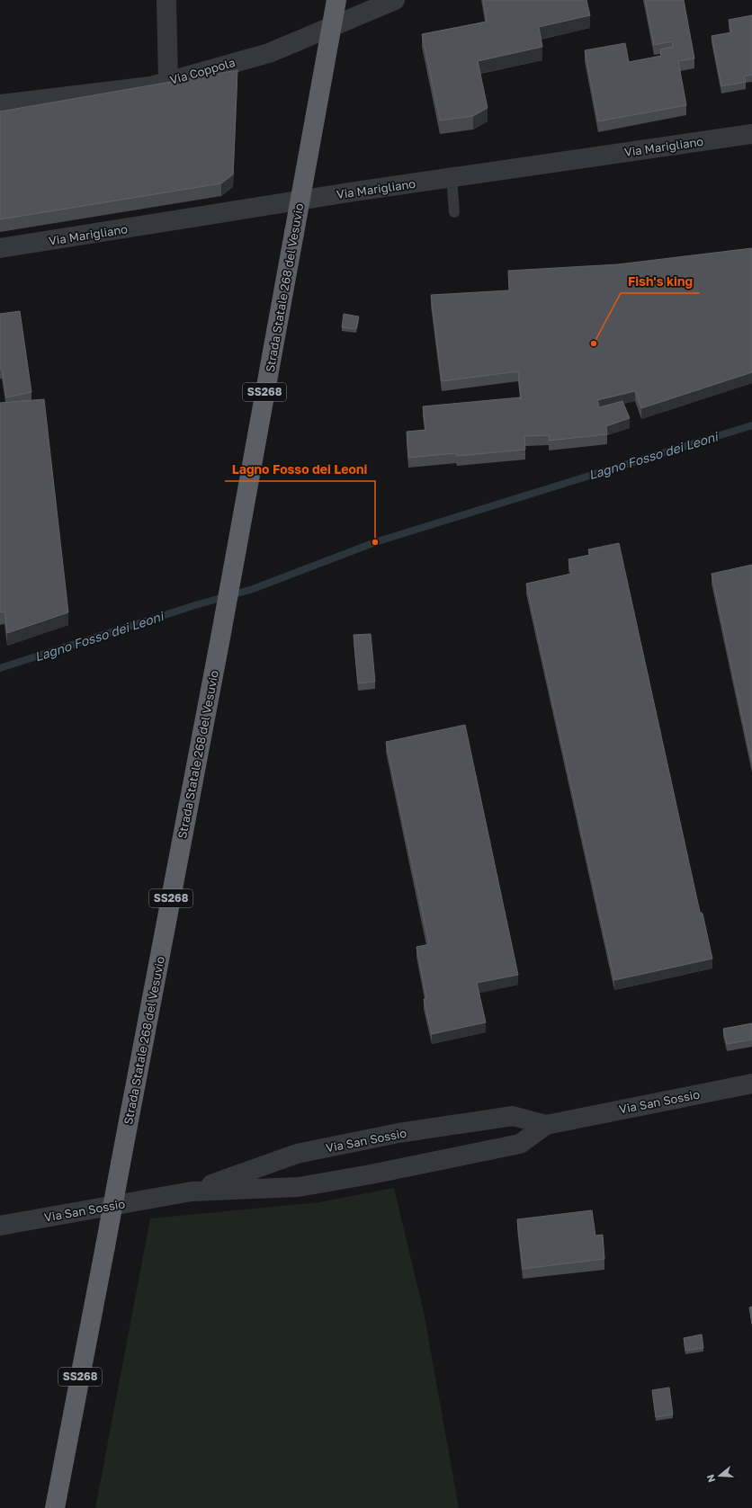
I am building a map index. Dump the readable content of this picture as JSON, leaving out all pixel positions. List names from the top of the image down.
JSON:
{
  "streets": {
    "highway": ["Strada Statale 268 del Vesuvio", "SS268"],
    "street": ["Via Coppola", "Via Marigliano", "Via San Sossio"]
  },
  "water": ["Lagno Fosso dei Leoni"],
  "places": ["Fish's king", "Lagno Fosso dei Leoni"],
  "north": "left"
}
